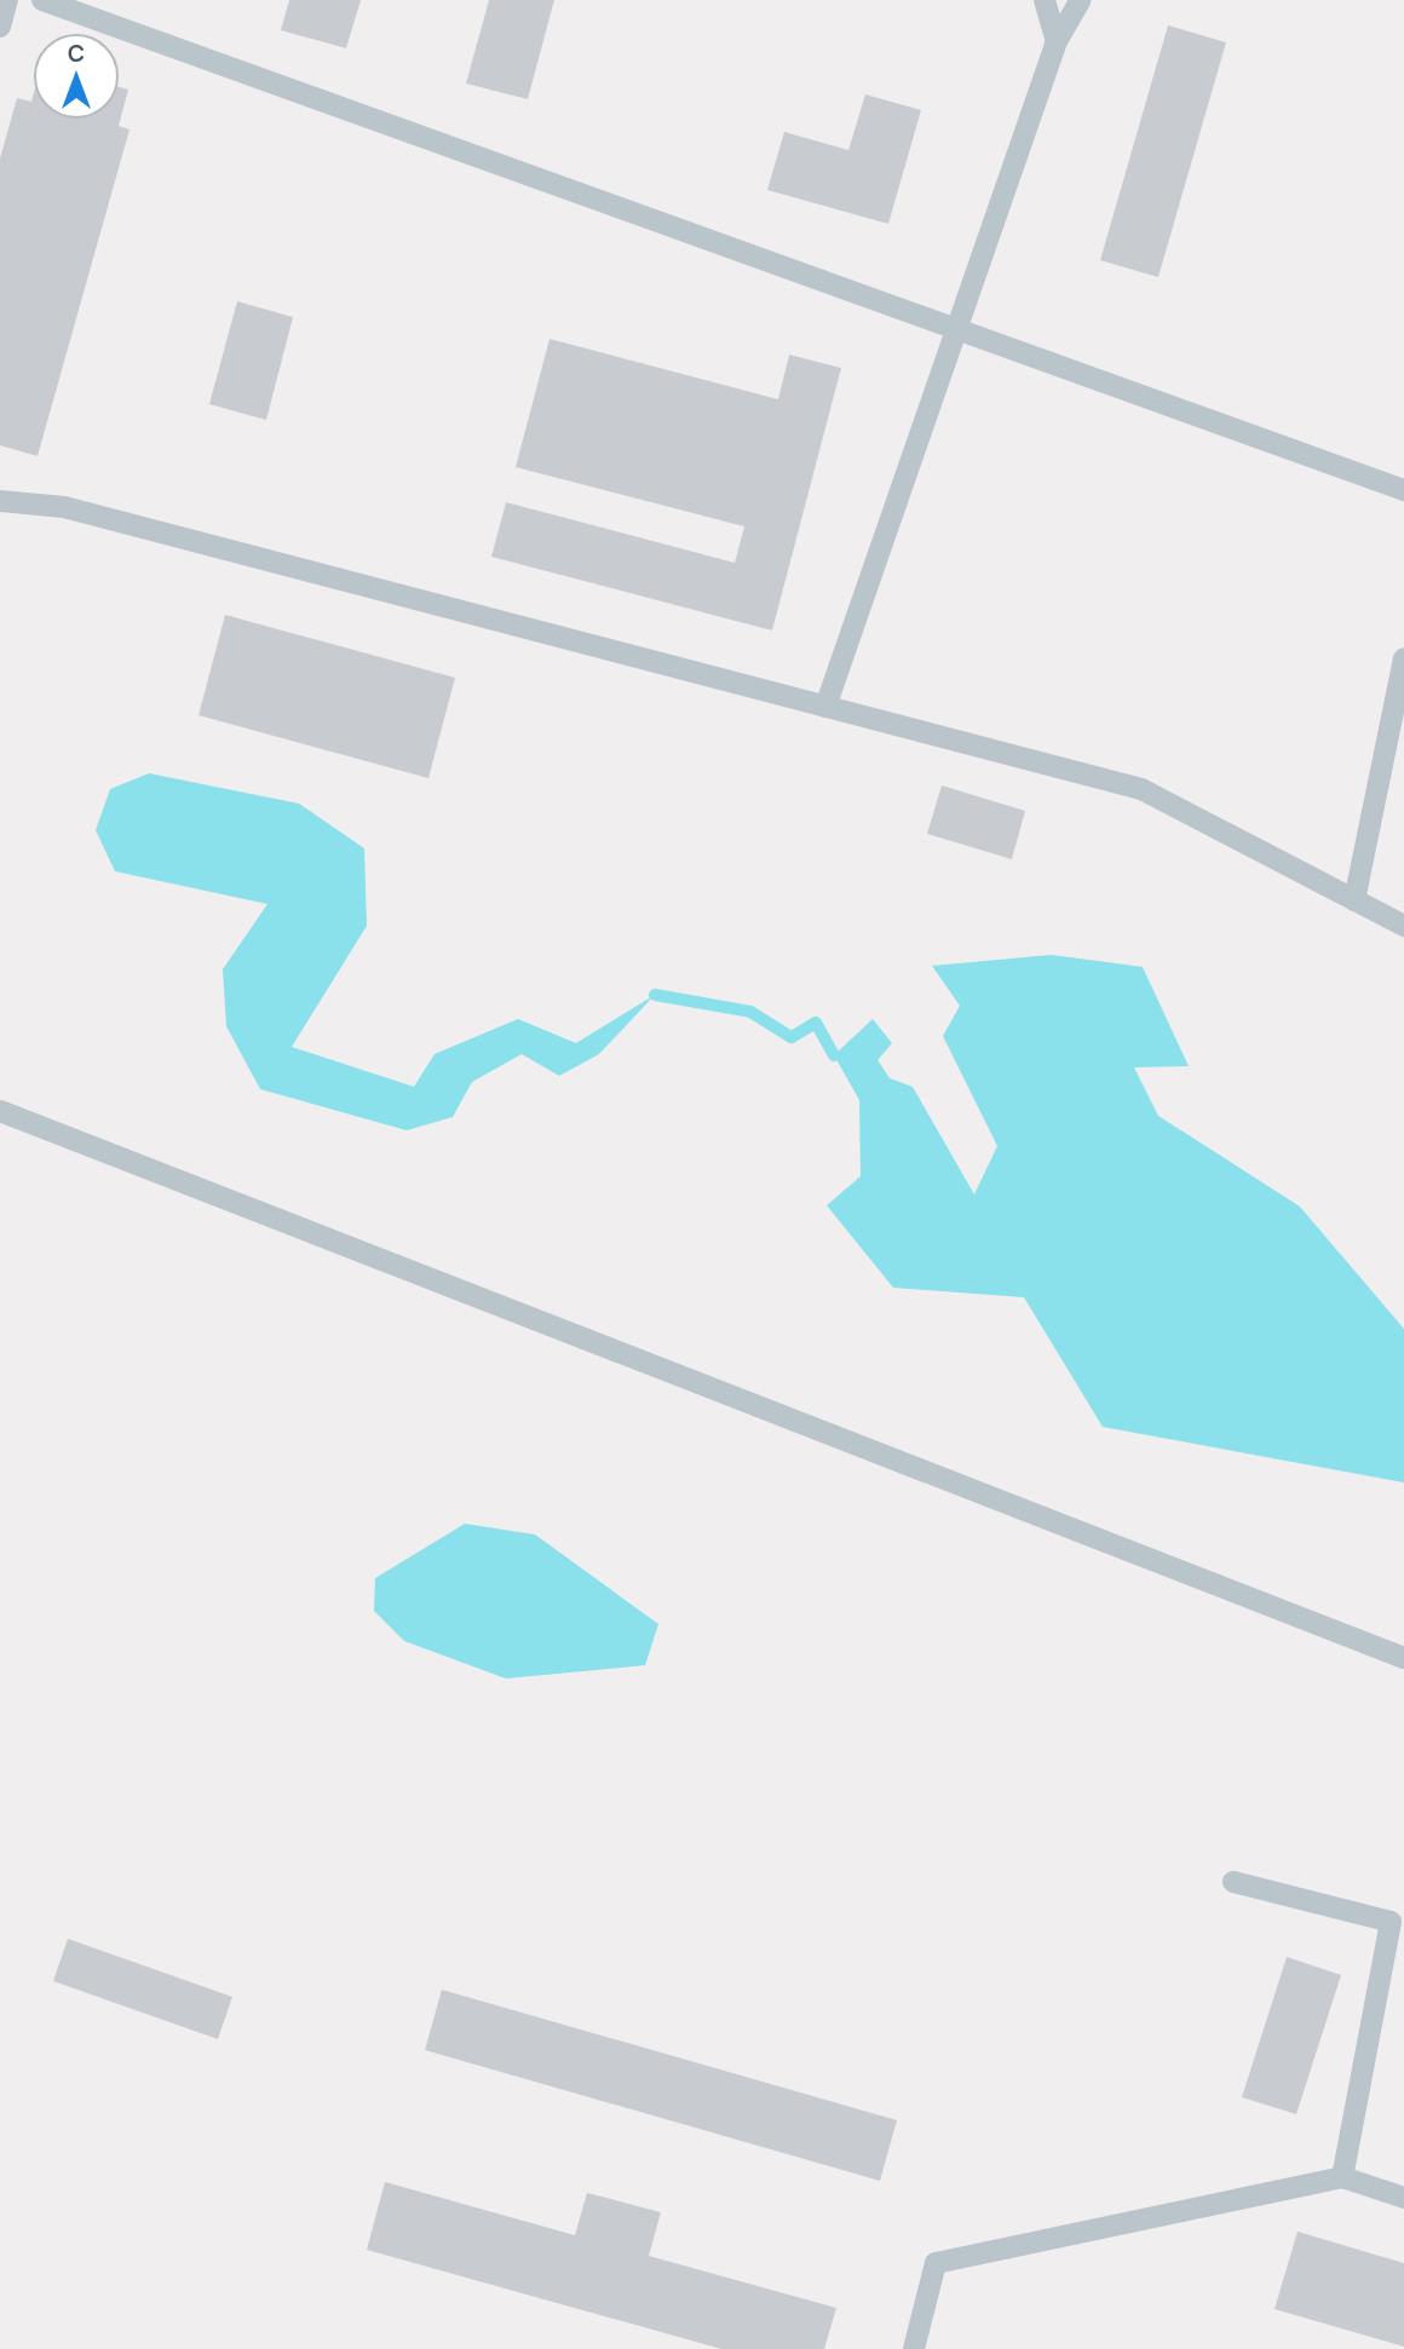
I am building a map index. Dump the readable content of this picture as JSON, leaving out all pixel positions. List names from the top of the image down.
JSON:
{
  "north": "top"
}
